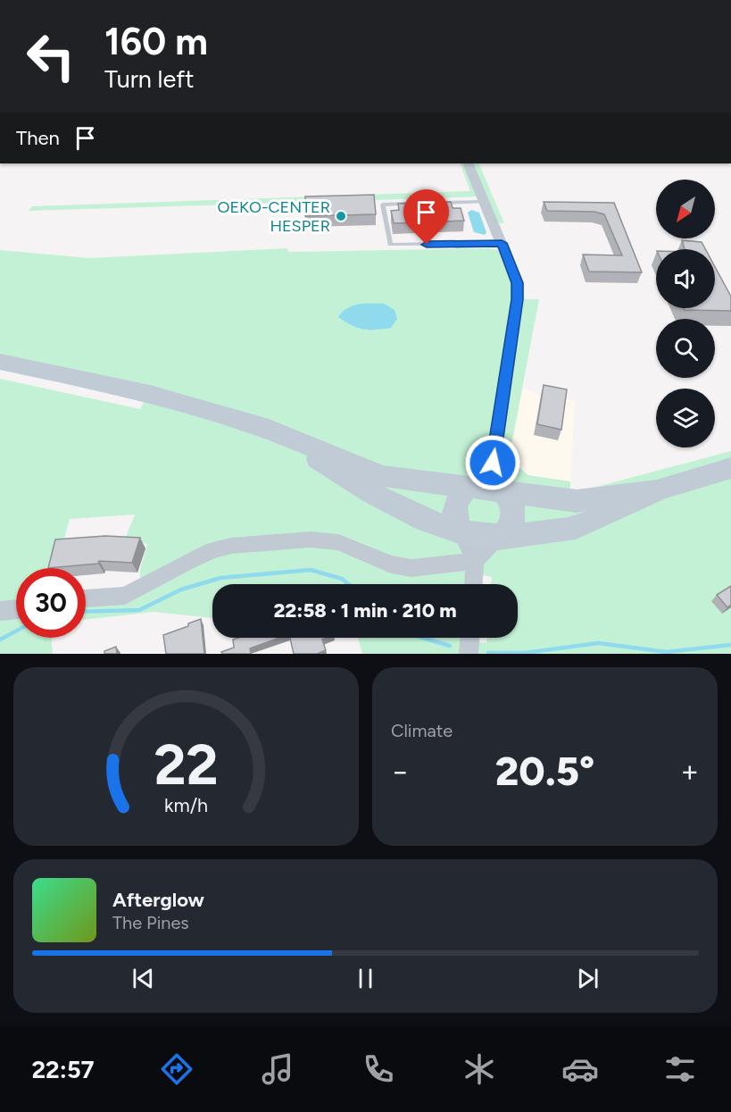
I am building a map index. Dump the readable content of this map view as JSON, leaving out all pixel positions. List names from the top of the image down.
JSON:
{
  "places": ["OEKO-CENTER HESPER"],
  "north": "bottom left",
  "page": {
    "turn": ["160 m", "Turn left"],
    "then": "Then",
    "limit": "30",
    "trip": "22:58 · 1 min · 210 m",
    "tile": "Climate",
    "heat": ["−", "20.5°", "+"],
    "song": ["Afterglow", "The Pines"],
    "tabs": "22:57",
    "gauge": ["22", "km/h"]
  }
}
